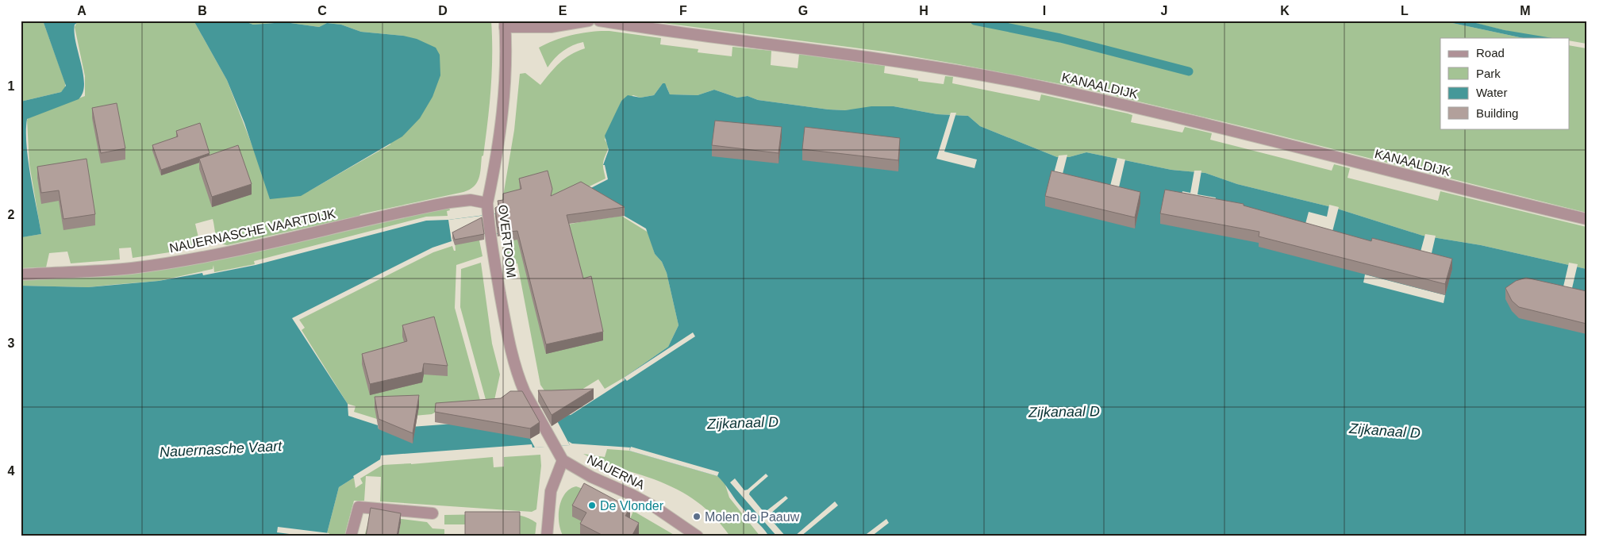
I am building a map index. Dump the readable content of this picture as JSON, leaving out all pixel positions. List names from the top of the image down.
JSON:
{
  "streets": {
    "street": [
      "KANAALDIJK",
      "NAUERNASCHE VAARTDIJK",
      "OVERTOOM",
      "NAUERNA"
    ]
  },
  "crossings": [
    ["NAUERNASCHE VAARTDIJK", "OVERTOOM"],
    ["OVERTOOM", "NAUERNA"]
  ],
  "water": ["Zijkanaal D", "Nauernasche Vaart"],
  "places": ["De Vlonder", "Molen de Paauw"],
  "legend": [
    "Road",
    "Park",
    "Water",
    "Building"
  ],
  "grid": {
    "columns": [
      "A",
      "B",
      "C",
      "D",
      "E",
      "F",
      "G",
      "H",
      "I",
      "J",
      "K",
      "L",
      "M"
    ],
    "rows": [
      "1",
      "2",
      "3",
      "4"
    ]
  }
}
